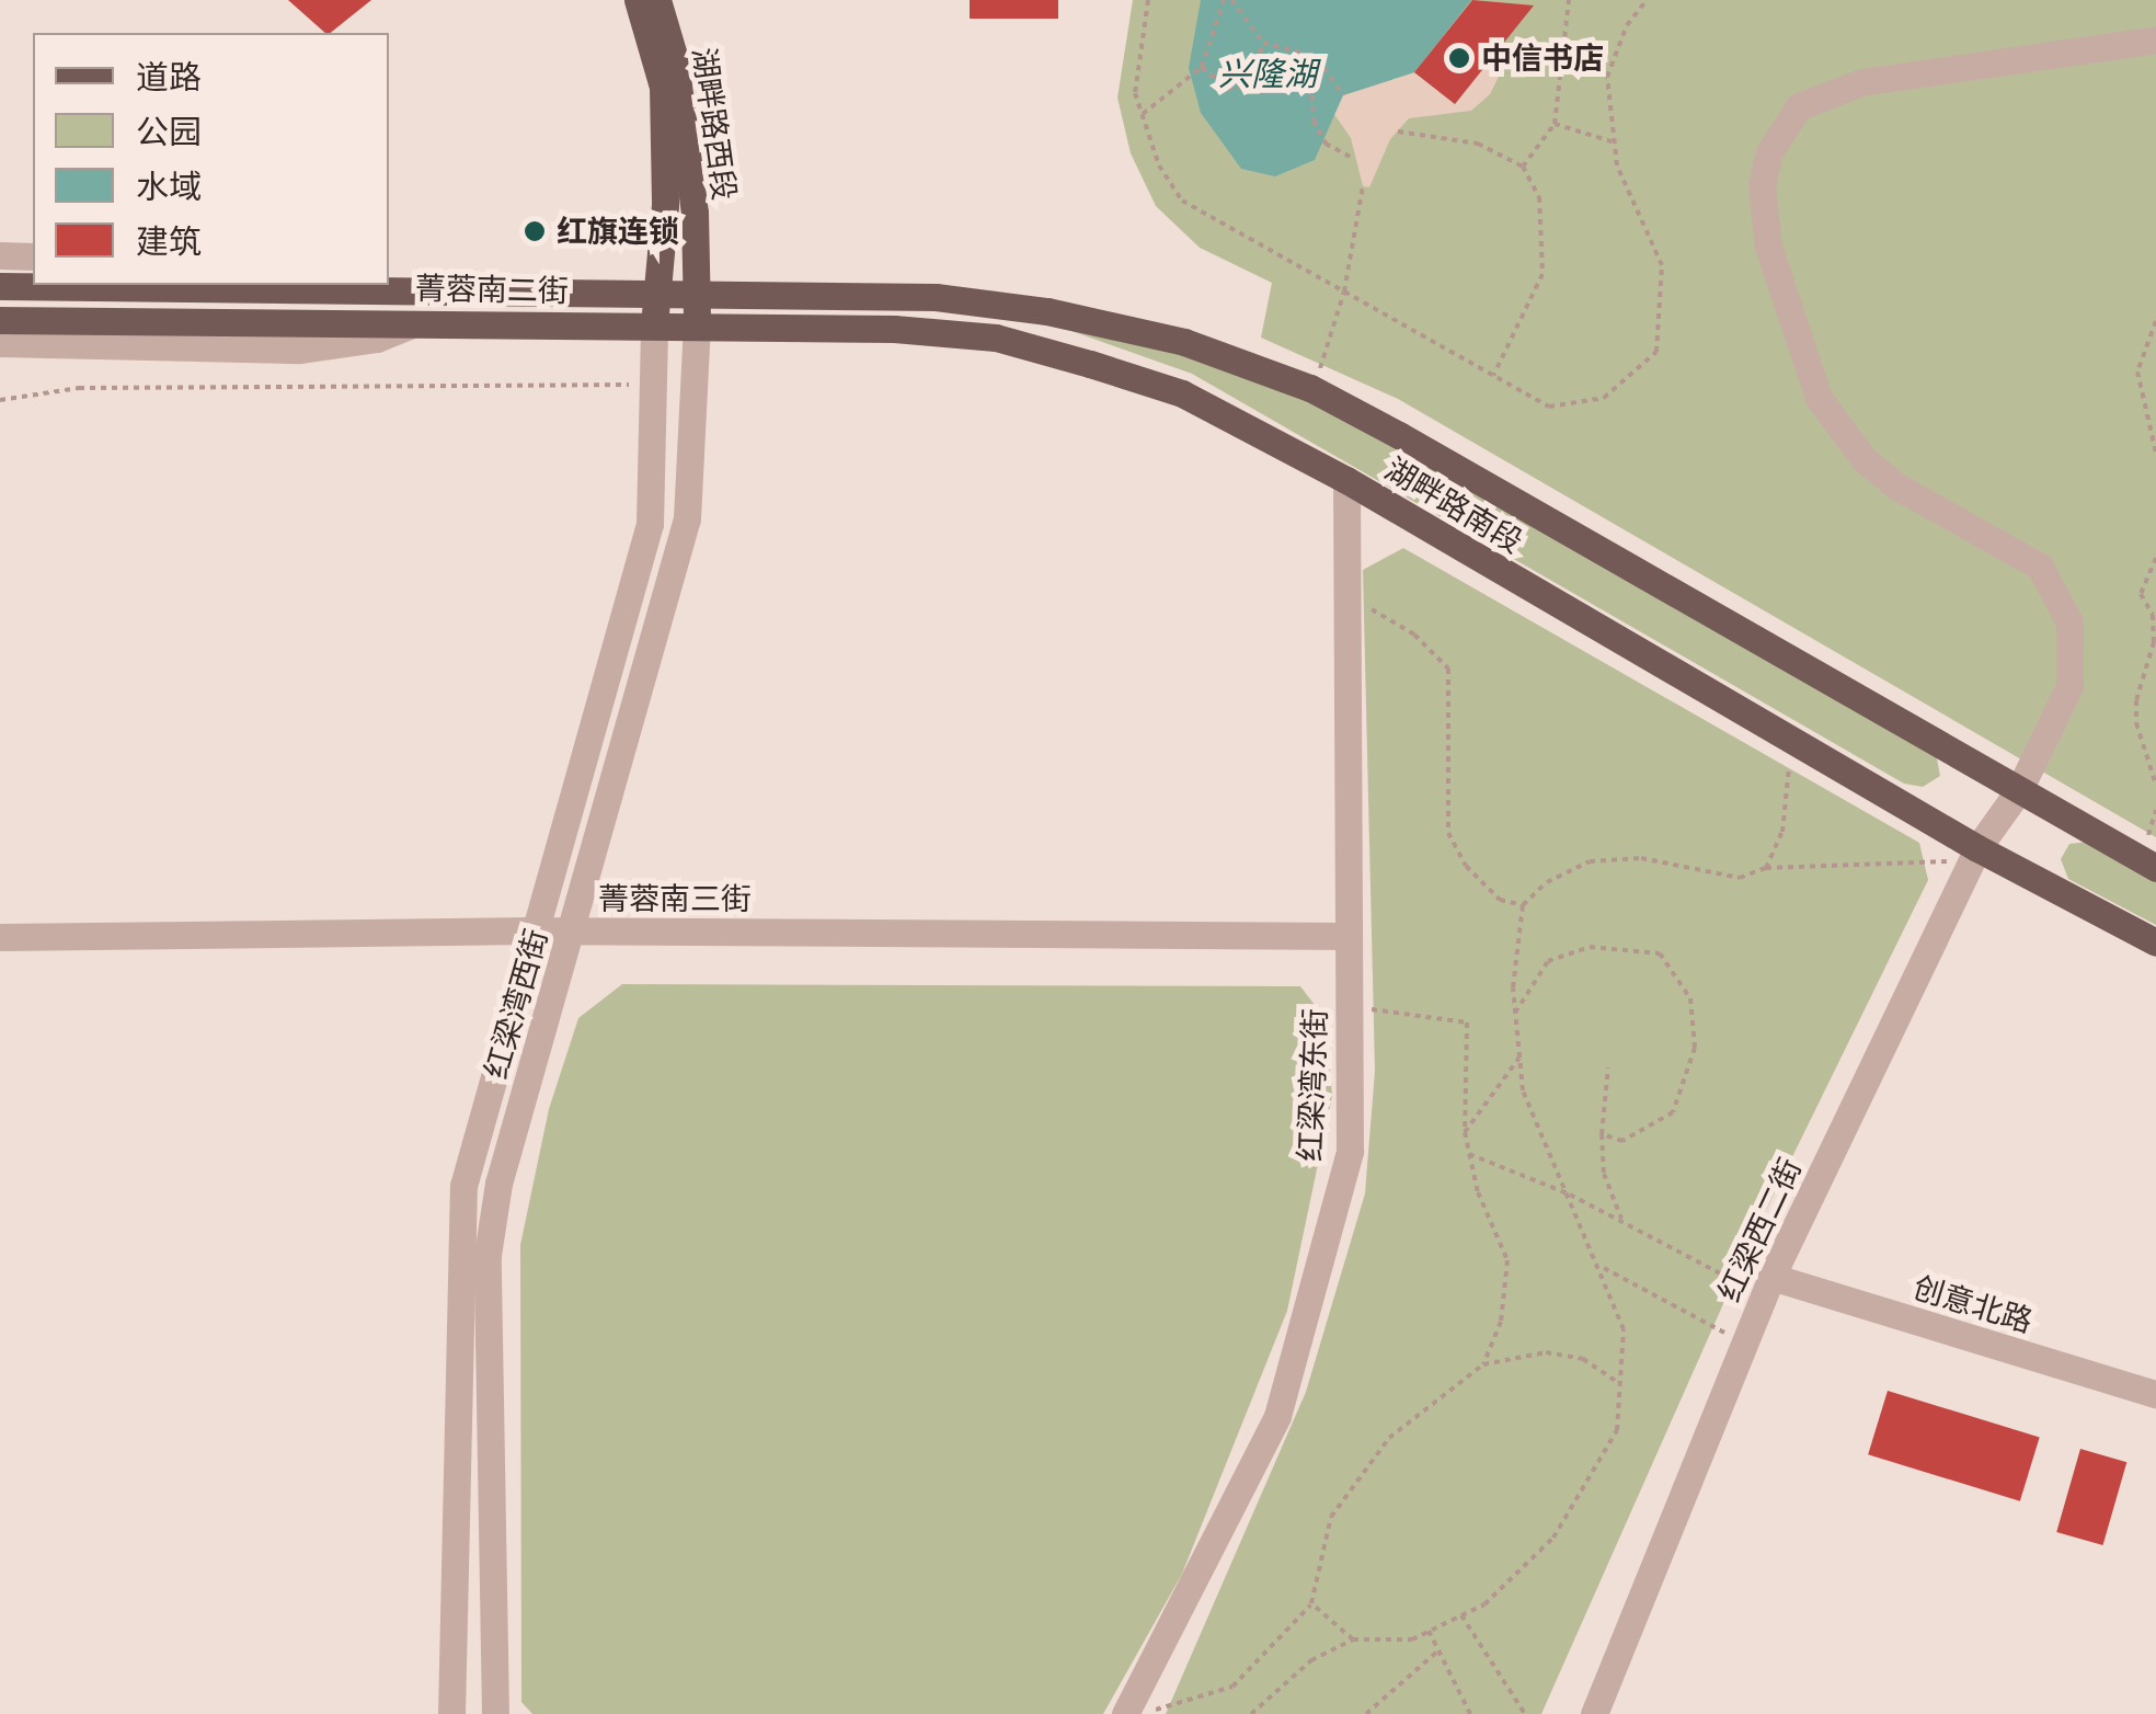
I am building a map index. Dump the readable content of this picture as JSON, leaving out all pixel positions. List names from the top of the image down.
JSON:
{
  "streets": {
    "main road": ["湖畔路西段", "菁蓉南二街", "湖畔路南段"],
    "street": [
      "菁蓉南三街",
      "红梁湾西街",
      "红梁湾东街",
      "红梁西二街",
      "创意北路"
    ]
  },
  "crossings": [
    ["湖畔路西段", "菁蓉南二街"],
    ["湖畔路西段", "湖畔路南段"],
    ["湖畔路西段", "红梁湾西街"],
    ["菁蓉南二街", "湖畔路南段"],
    ["菁蓉南二街", "红梁湾西街"],
    ["湖畔路南段", "红梁湾西街"],
    ["湖畔路南段", "红梁湾东街"],
    ["湖畔路南段", "红梁西二街"],
    ["菁蓉南三街", "红梁湾西街"],
    ["菁蓉南三街", "红梁湾东街"],
    ["红梁西二街", "创意北路"]
  ],
  "water": ["兴隆湖"],
  "places": ["中信书店", "红旗连锁"],
  "legend": [
    "道路",
    "公园",
    "水域",
    "建筑"
  ]
}
